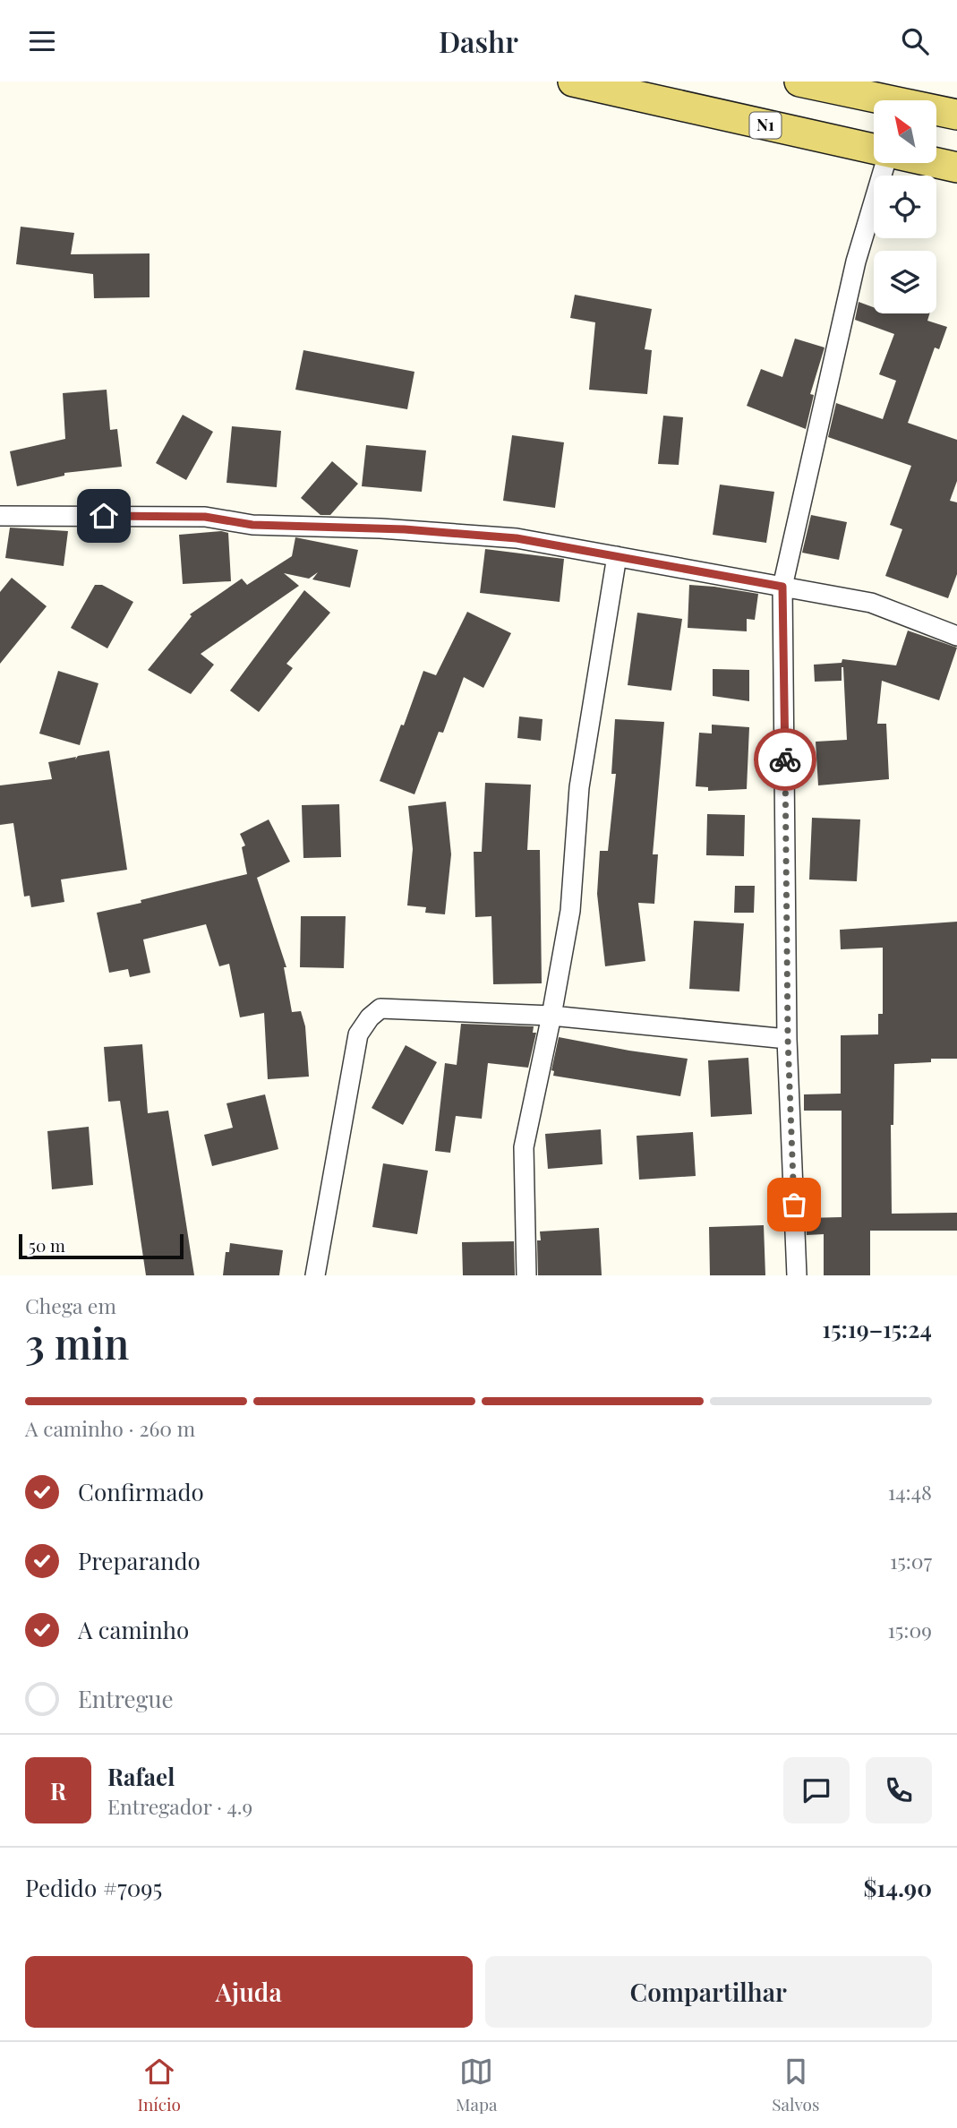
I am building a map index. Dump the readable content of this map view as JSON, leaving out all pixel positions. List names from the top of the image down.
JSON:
{
  "streets": {
    "main road": ["N1"]
  },
  "scale_bar": "50 m",
  "north": "top left",
  "page": {
    "header": "Dashr",
    "scale": "50 m",
    "heading": ["3 min", "Chega em", "15:19–15:24"],
    "panel": [
      "Rafael",
      "Entregador · 4.9",
      "Pedido #7095",
      "$14.90"
    ],
    "bar": "A caminho · 260 m",
    "list": [
      ["Confirmado", "14:48"],
      ["Preparando", "15:07"],
      ["A caminho", "15:09"],
      "Entregue"
    ],
    "round": "R",
    "buttons": ["Ajuda", "Compartilhar"],
    "tabs": ["Início", "Mapa", "Salvos"]
  }
}
